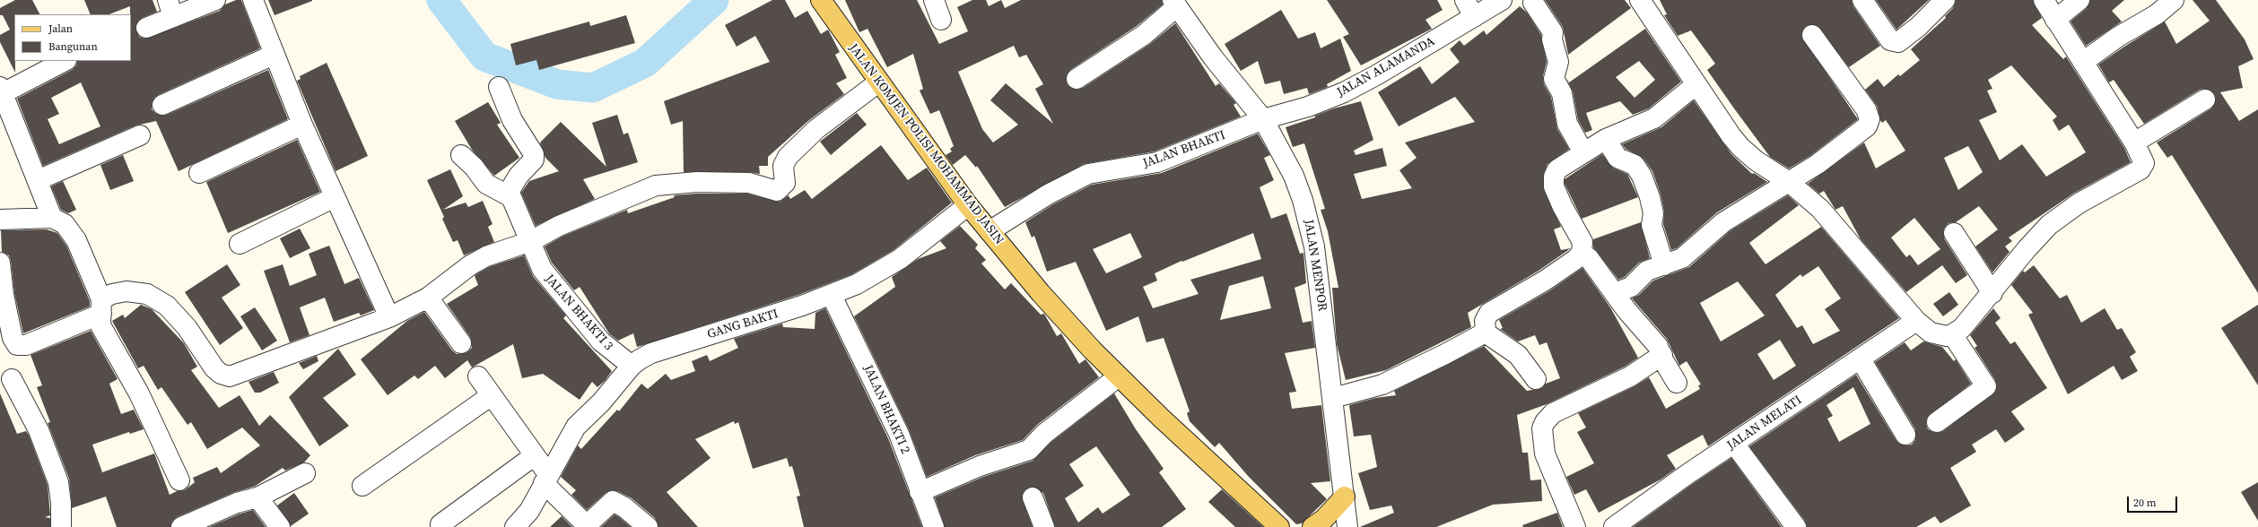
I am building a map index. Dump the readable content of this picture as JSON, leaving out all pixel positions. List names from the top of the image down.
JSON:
{
  "streets": {
    "main road": ["JALAN KOMJEN POLISI MOHAMMAD JASIN"],
    "street": [
      "JALAN ALAMANDA",
      "JALAN BHAKTI",
      "JALAN MENPOR",
      "JALAN BHAKTI 3",
      "GANG BAKTI",
      "JALAN BHAKTI 2",
      "JALAN MELATI"
    ]
  },
  "crossings": [
    ["JALAN ALAMANDA", "JALAN BHAKTI"],
    ["JALAN ALAMANDA", "JALAN MENPOR"],
    ["JALAN KOMJEN POLISI MOHAMMAD JASIN", "JALAN BHAKTI"],
    ["JALAN KOMJEN POLISI MOHAMMAD JASIN", "GANG BAKTI"],
    ["JALAN BHAKTI", "JALAN MENPOR"],
    ["JALAN BHAKTI 3", "GANG BAKTI"],
    ["GANG BAKTI", "JALAN BHAKTI 2"]
  ],
  "legend": ["Jalan", "Bangunan"],
  "scale_bar": "20 m"
}
